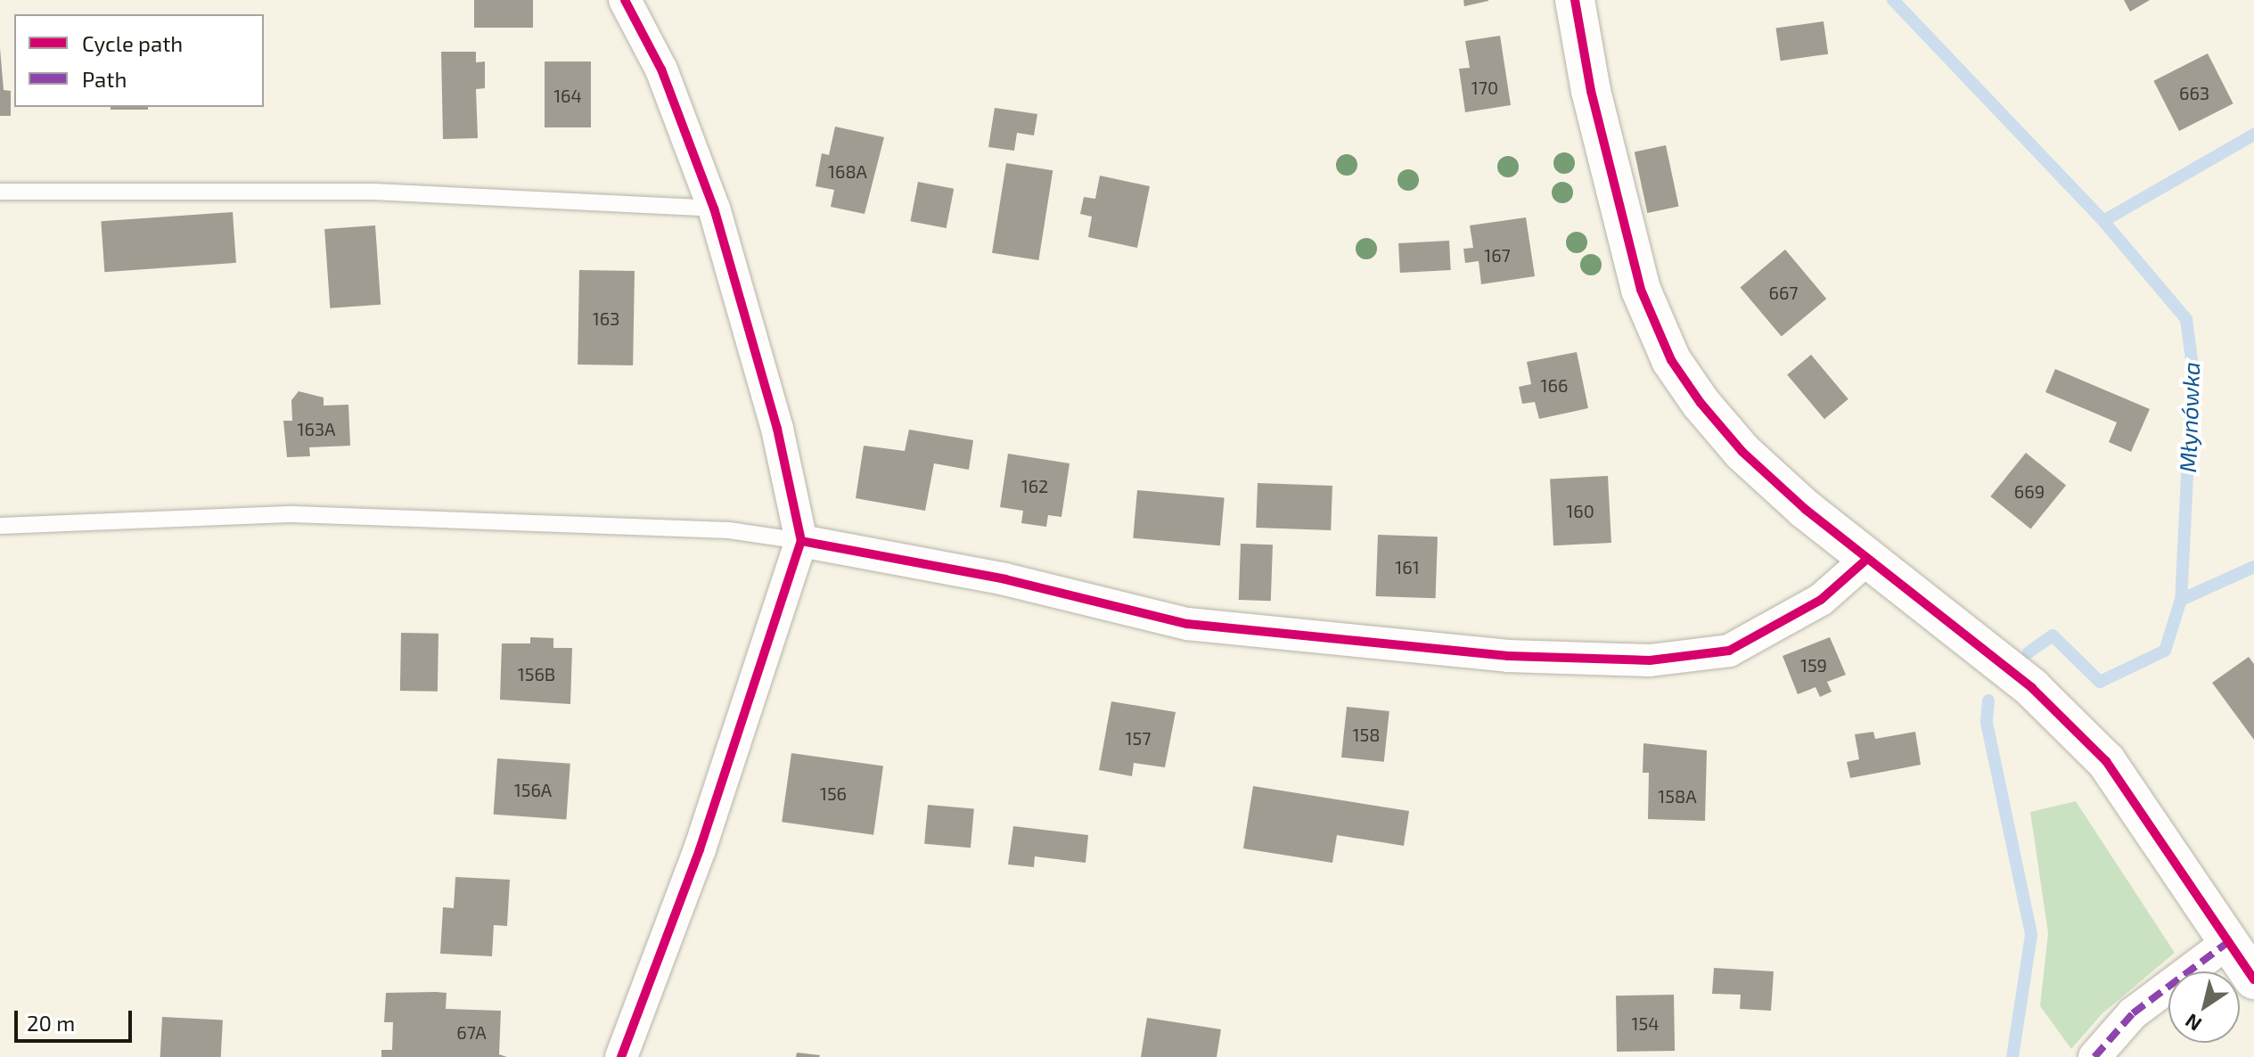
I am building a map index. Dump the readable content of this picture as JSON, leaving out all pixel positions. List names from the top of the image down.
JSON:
{
  "water": ["Młynówka"],
  "house_numbers": [
    "170",
    "663",
    "164",
    "168A",
    "167",
    "667",
    "163",
    "166",
    "163A",
    "162",
    "669",
    "160",
    "161",
    "159",
    "156B",
    "158",
    "157",
    "156A",
    "156",
    "158A",
    "154",
    "67A"
  ],
  "legend": ["Cycle path", "Path"],
  "scale_bar": "20 m",
  "north": "bottom left"
}
